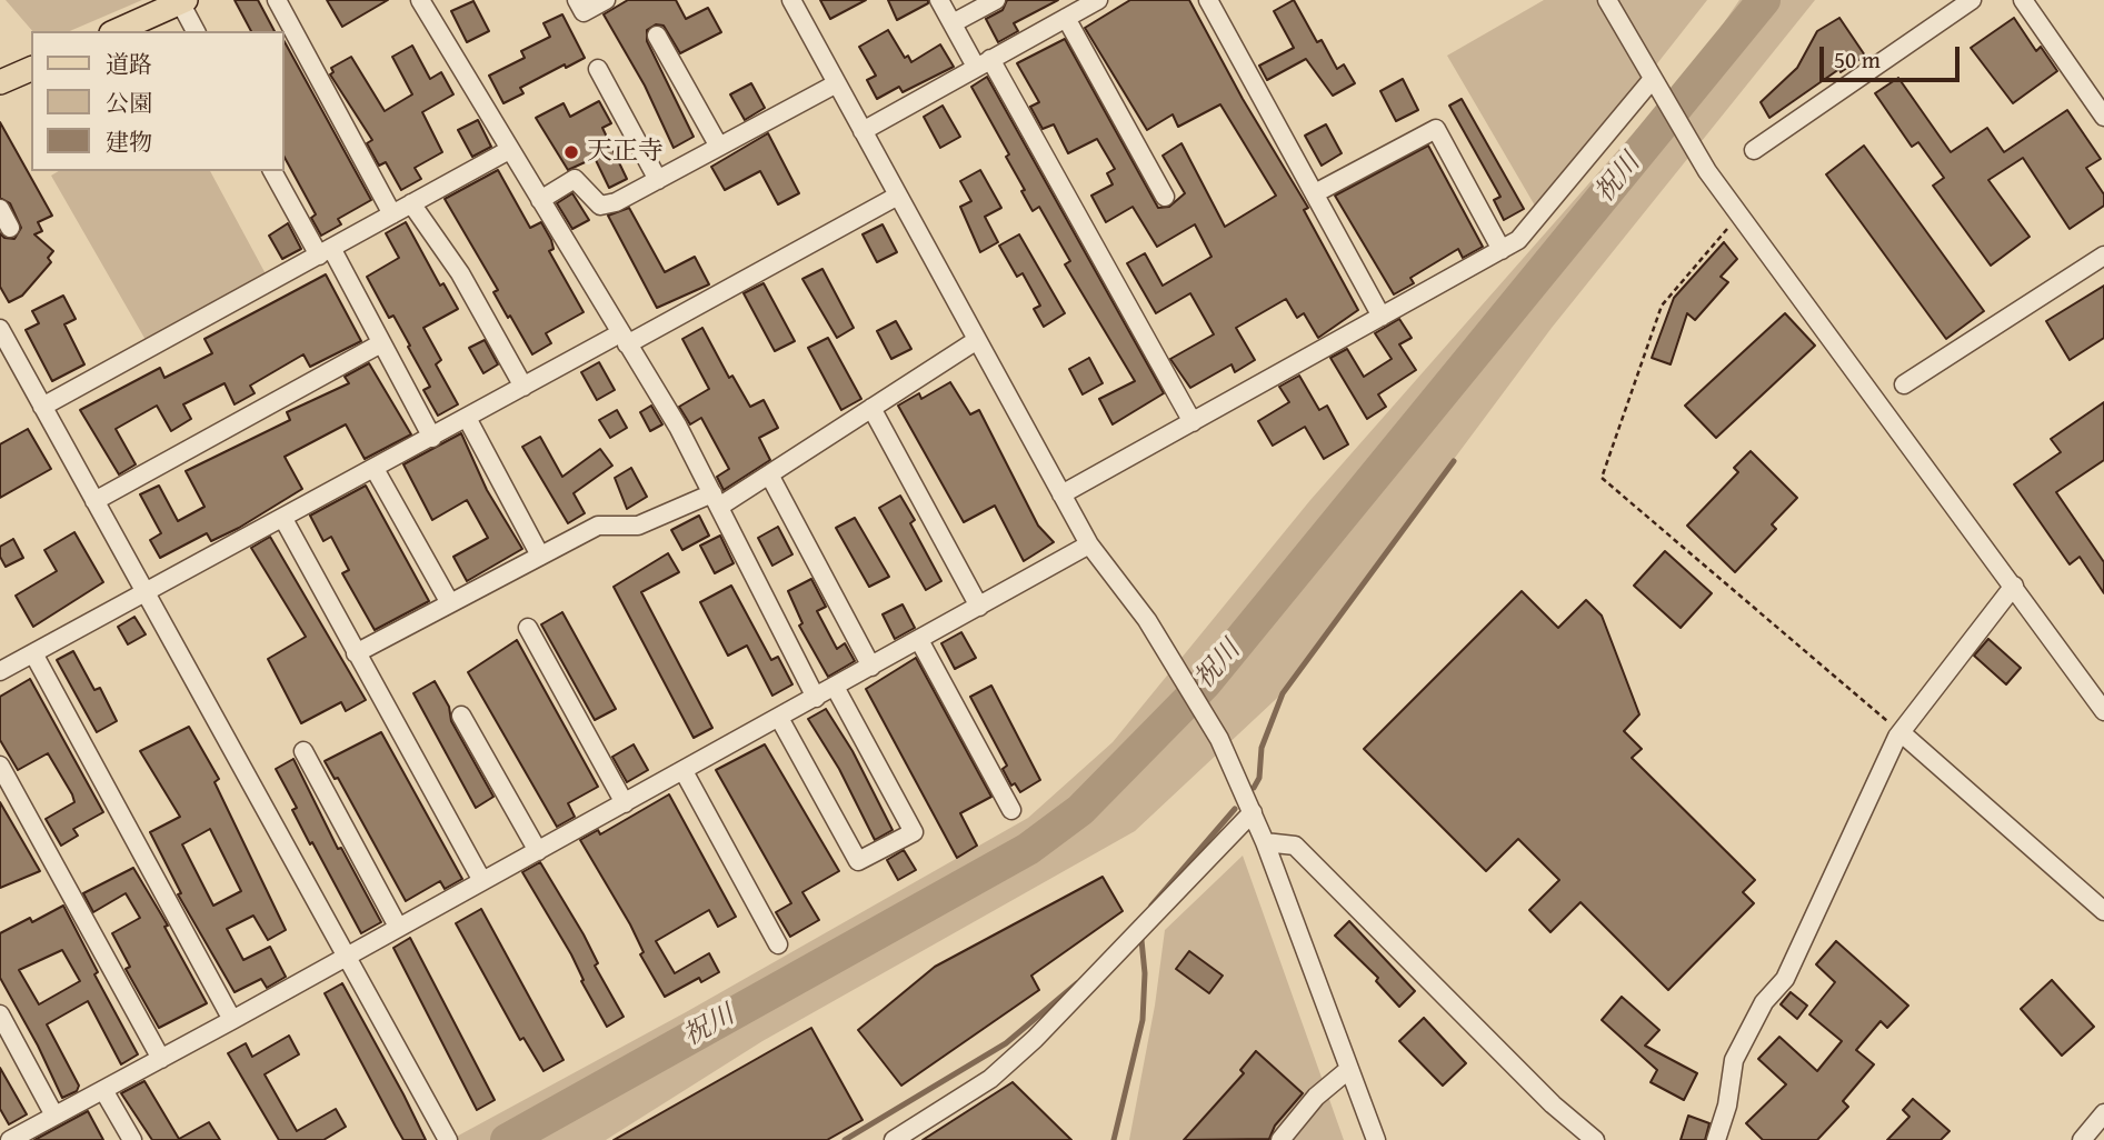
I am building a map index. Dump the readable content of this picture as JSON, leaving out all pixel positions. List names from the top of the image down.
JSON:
{
  "water": ["祝川"],
  "places": ["天正寺"],
  "legend": ["道路", "公園", "建物"],
  "scale_bar": "50 m"
}
